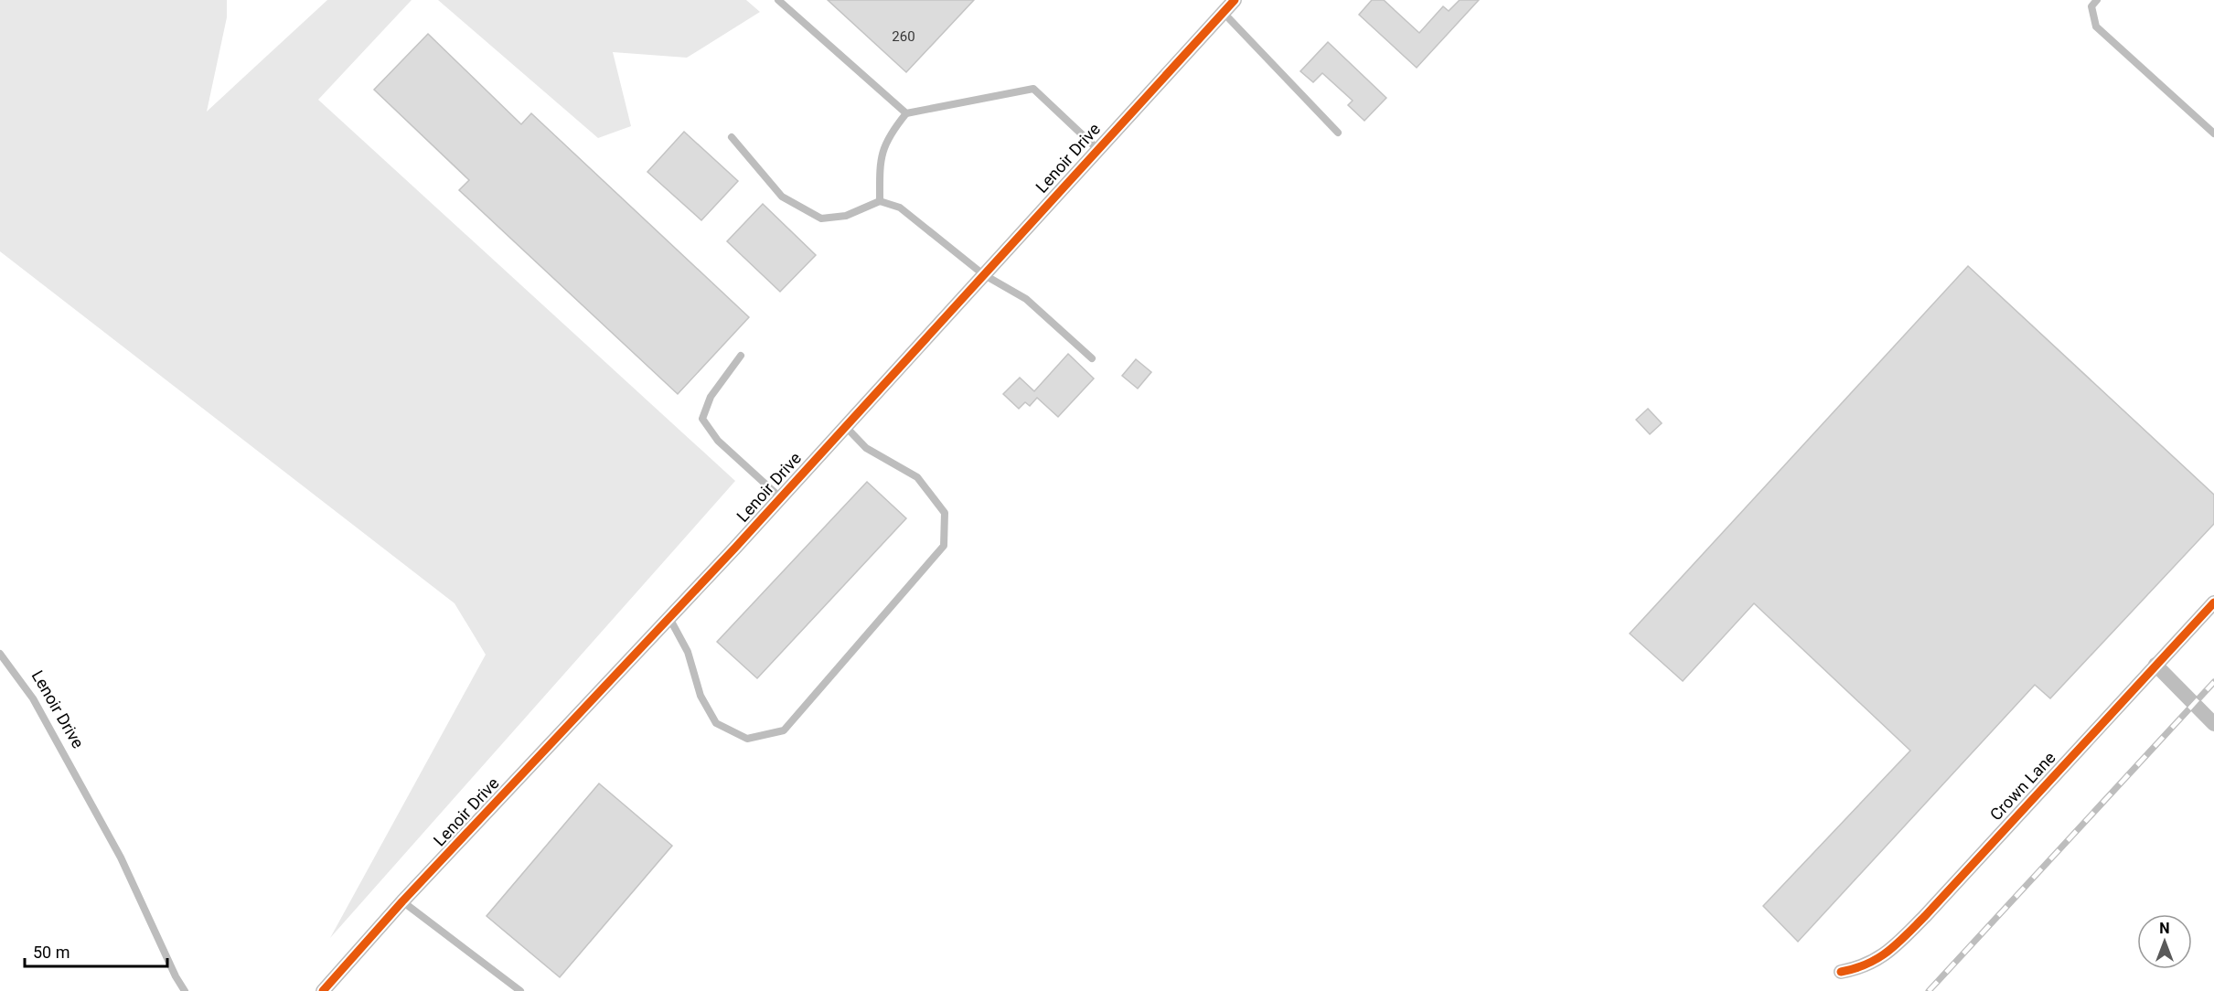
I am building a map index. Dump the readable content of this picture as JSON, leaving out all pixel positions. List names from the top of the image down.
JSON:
{
  "streets": {
    "street": ["Lenoir Drive", "Crown Lane"]
  },
  "house_numbers": ["260"],
  "scale_bar": "50 m",
  "north": "top"
}
